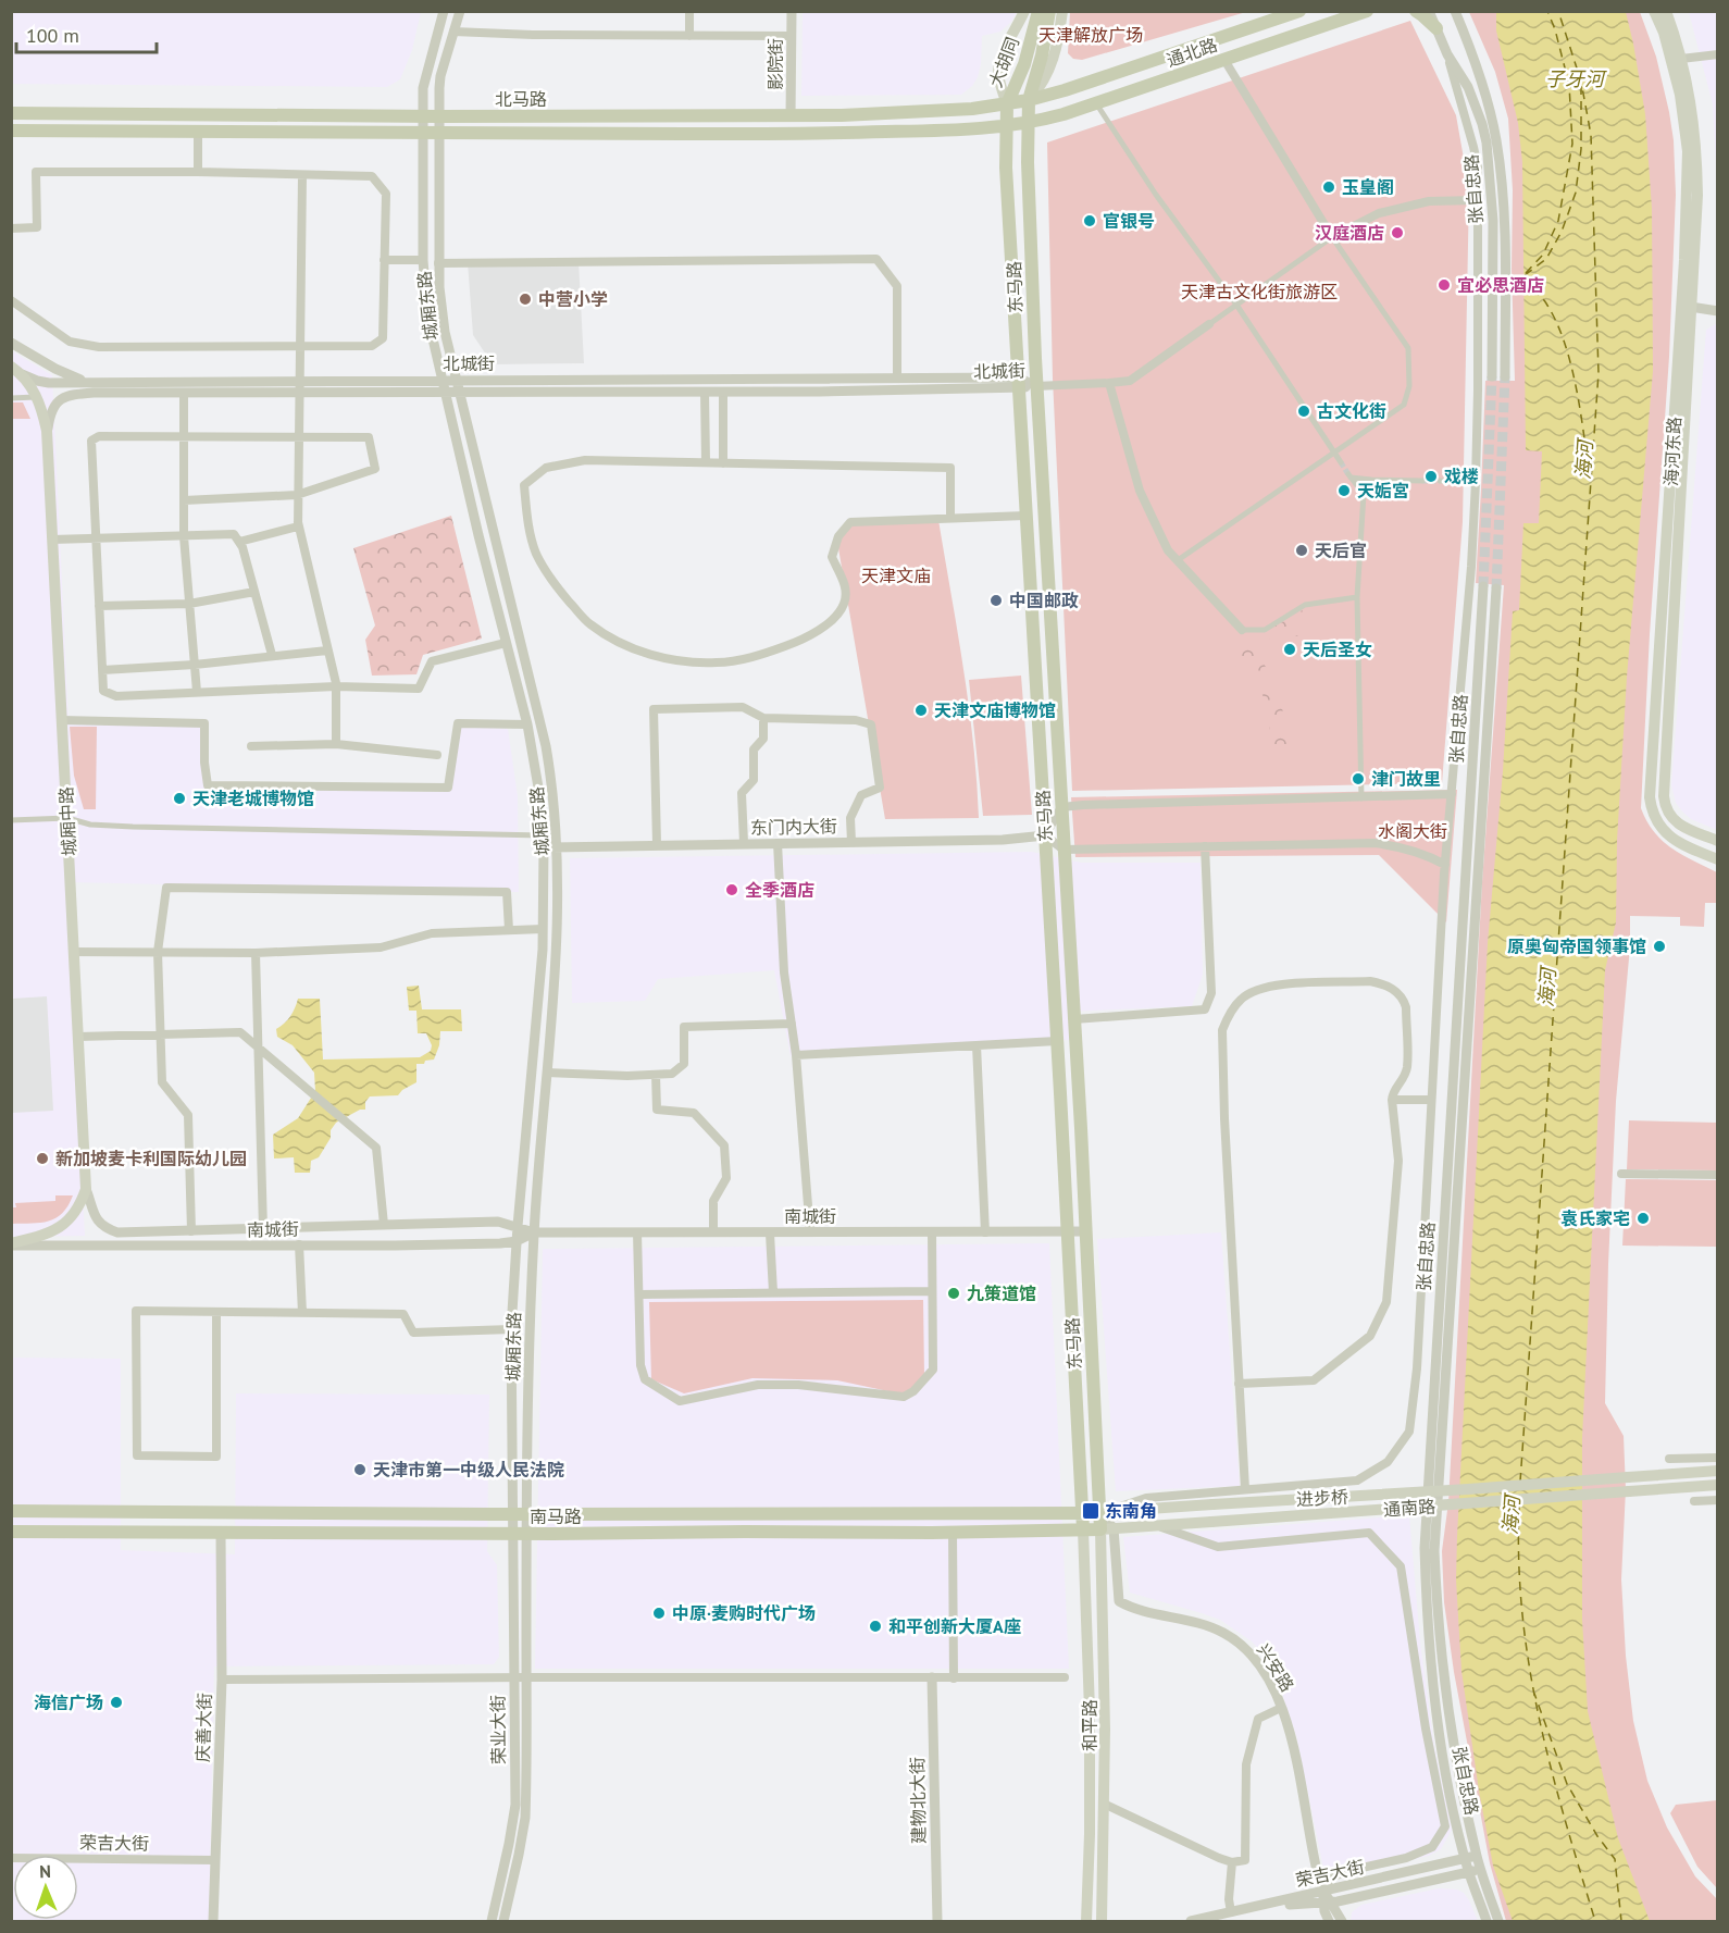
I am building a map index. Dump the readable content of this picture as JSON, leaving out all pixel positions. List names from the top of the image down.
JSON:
{
  "streets": {
    "main road": [
      "通北路",
      "大胡同",
      "北马路",
      "东马路",
      "海河东路",
      "城厢中路",
      "进步桥",
      "通南路",
      "南马路",
      "和平路"
    ],
    "street": [
      "影院街",
      "张自忠路",
      "城厢东路",
      "北城街",
      "东门内大街",
      "南城街",
      "兴安路",
      "庆善大街",
      "荣业大街",
      "建物北大街",
      "荣吉大街"
    ]
  },
  "crossings": [
    ["通北路", "大胡同"],
    ["通北路", "北马路"],
    ["通北路", "东马路"],
    ["大胡同", "北马路"],
    ["大胡同", "东马路"],
    ["影院街", "北马路"],
    ["北马路", "东马路"],
    ["北马路", "城厢东路"],
    ["张自忠路", "通南路"],
    ["张自忠路", "兴安路"],
    ["张自忠路", "荣吉大街"],
    ["东马路", "北城街"],
    ["东马路", "东门内大街"],
    ["东马路", "南城街"],
    ["东马路", "进步桥"],
    ["东马路", "通南路"],
    ["东马路", "南马路"],
    ["东马路", "兴安路"],
    ["东马路", "和平路"],
    ["城厢东路", "北城街"],
    ["城厢东路", "东门内大街"],
    ["城厢东路", "南城街"],
    ["城厢东路", "南马路"],
    ["城厢东路", "荣业大街"],
    ["北城街", "城厢中路"],
    ["城厢中路", "南城街"],
    ["进步桥", "南马路"],
    ["通南路", "南马路"],
    ["通南路", "兴安路"],
    ["通南路", "和平路"],
    ["南马路", "兴安路"],
    ["南马路", "和平路"],
    ["南马路", "庆善大街"],
    ["南马路", "荣业大街"],
    ["兴安路", "和平路"],
    ["兴安路", "荣吉大街"],
    ["庆善大街", "荣吉大街"]
  ],
  "water": ["子牙河", "海河"],
  "parks": [
    "天津解放广场",
    "天津古文化街旅游区",
    "天津文庙",
    "水阁大街"
  ],
  "places": {
    "other": [
      "玉皇阁",
      "官银号",
      "汉庭酒店",
      "宜必思酒店",
      "中营小学",
      "古文化街",
      "戏楼",
      "天姤宮",
      "天后官",
      "中国邮政",
      "天后圣女",
      "天津文庙博物馆",
      "津门故里",
      "天津老城博物馆",
      "全季酒店",
      "原奥匈帝国领事馆",
      "新加坡麦卡利国际幼儿园",
      "袁氏家宅",
      "九策道馆",
      "天津市第一中级人民法院",
      "中原·麦购时代广场",
      "和平创新大厦A座",
      "海信广场"
    ],
    "transit": ["东南角"]
  },
  "scale_bar": "100 m",
  "north": "top"
}
